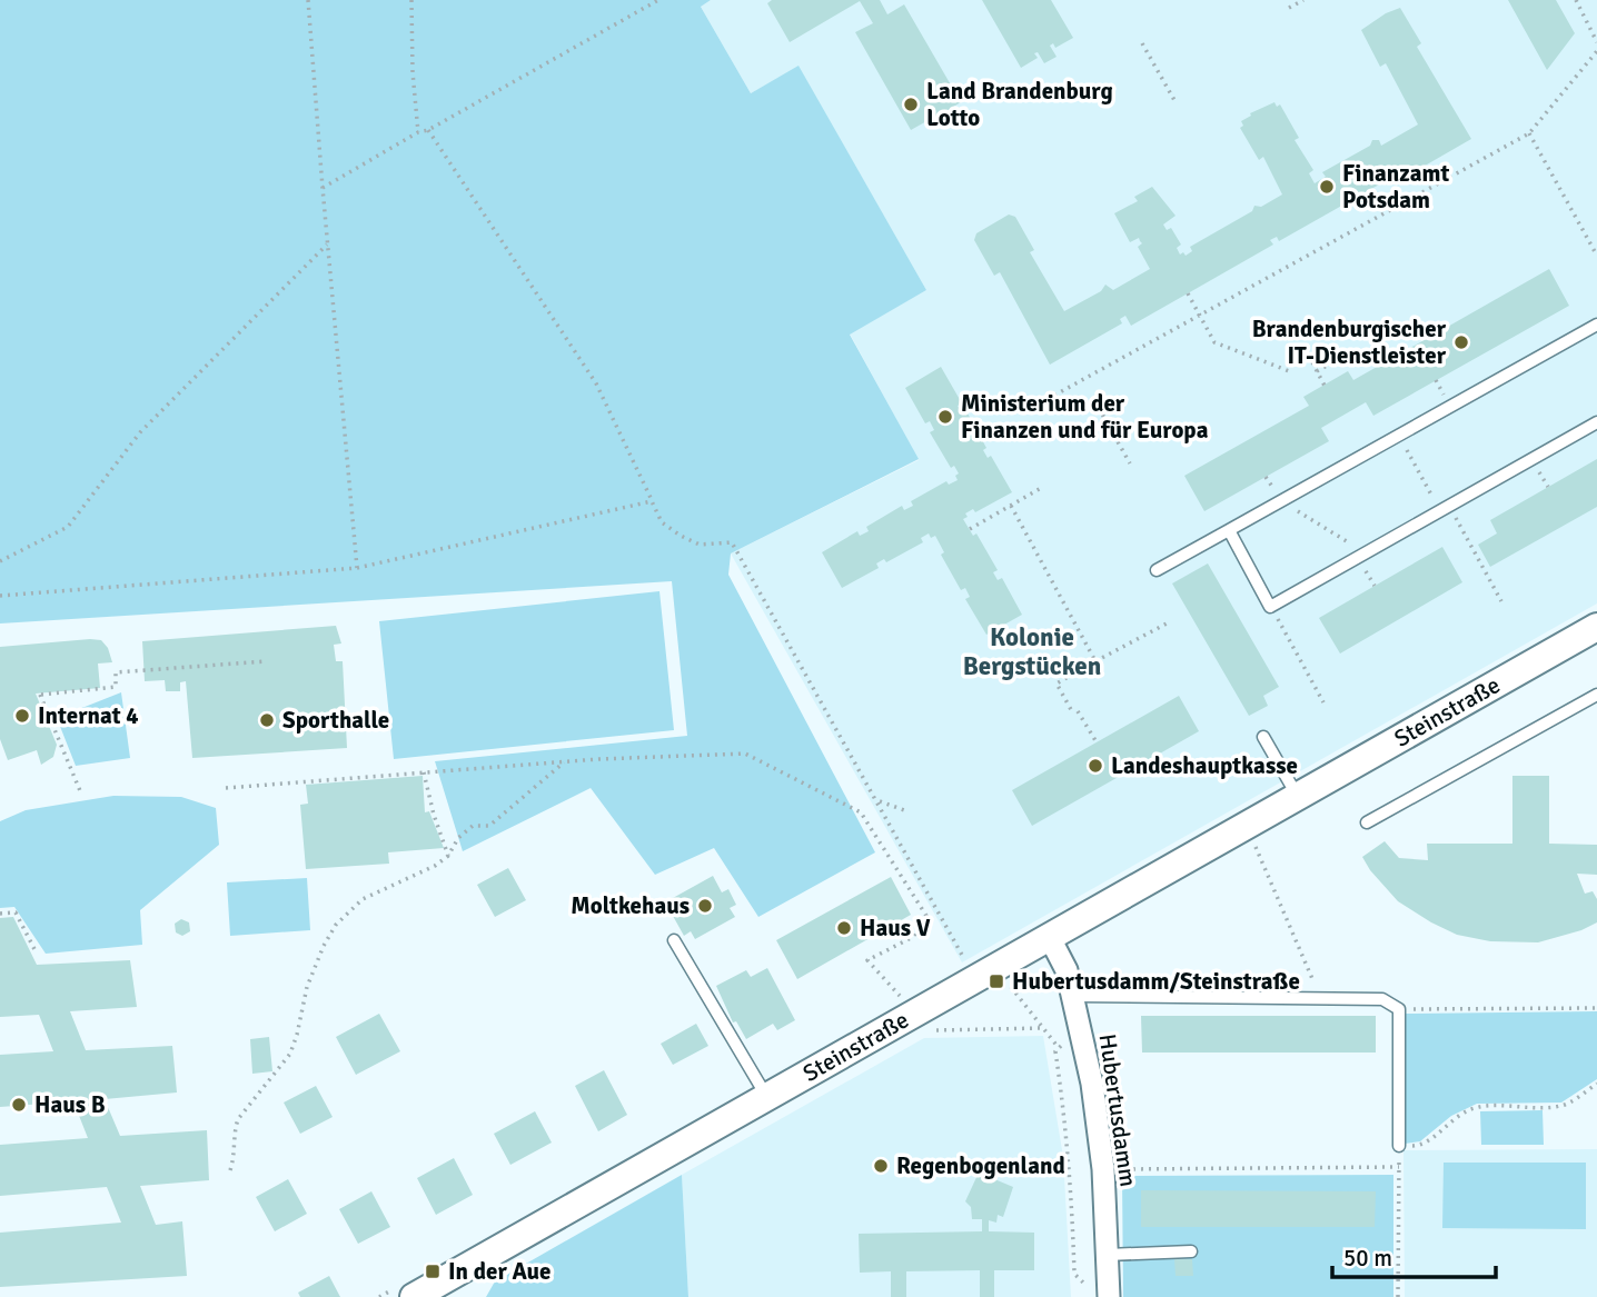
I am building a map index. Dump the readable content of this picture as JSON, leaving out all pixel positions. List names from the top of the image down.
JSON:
{
  "streets": {
    "street": ["Steinstraße", "Hubertusdamm"]
  },
  "crossings": [
    ["Steinstraße", "Hubertusdamm"]
  ],
  "districts": ["Kolonie Bergstücken"],
  "places": {
    "other": [
      "Land Brandenburg Lotto",
      "Finanzamt Potsdam",
      "Brandenburgischer IT-Dienstleister",
      "Ministerium der Finanzen und für Europa",
      "Internat 4",
      "Sporthalle",
      "Landeshauptkasse",
      "Moltkehaus",
      "Haus V",
      "Haus B",
      "Regenbogenland"
    ],
    "transit": ["Hubertusdamm/Steinstraße", "In der Aue"]
  },
  "scale_bar": "50 m"
}
